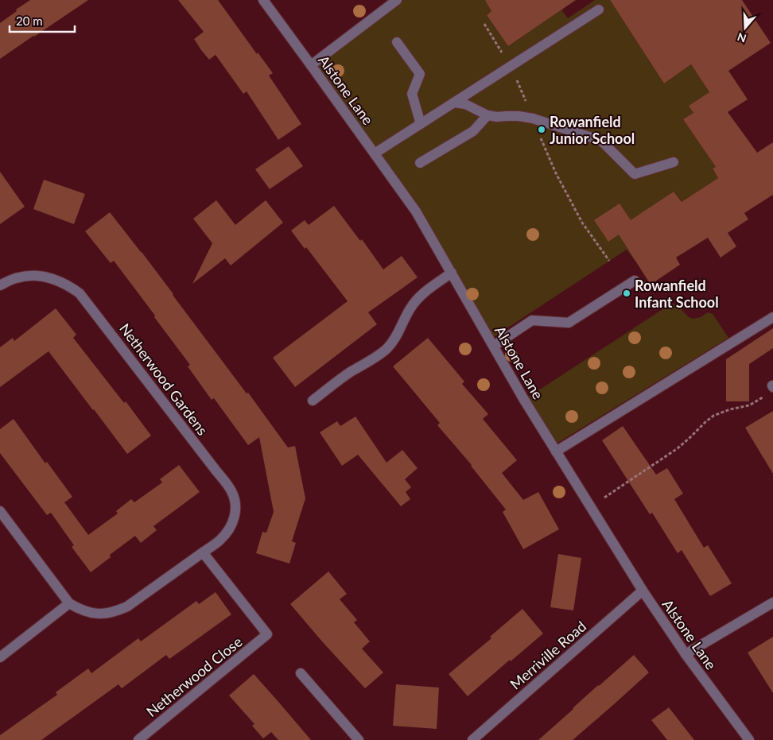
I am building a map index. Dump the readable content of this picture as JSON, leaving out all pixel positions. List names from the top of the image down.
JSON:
{
  "streets": {
    "street": [
      "Alstone Lane",
      "Netherwood Gardens",
      "Merriville Road",
      "Netherwood Close"
    ]
  },
  "crossings": [
    ["Alstone Lane", "Merriville Road"],
    ["Netherwood Gardens", "Netherwood Close"]
  ],
  "places": ["Rowanfield Junior School", "Rowanfield Infant School"],
  "scale_bar": "20 m",
  "north": "bottom"
}
